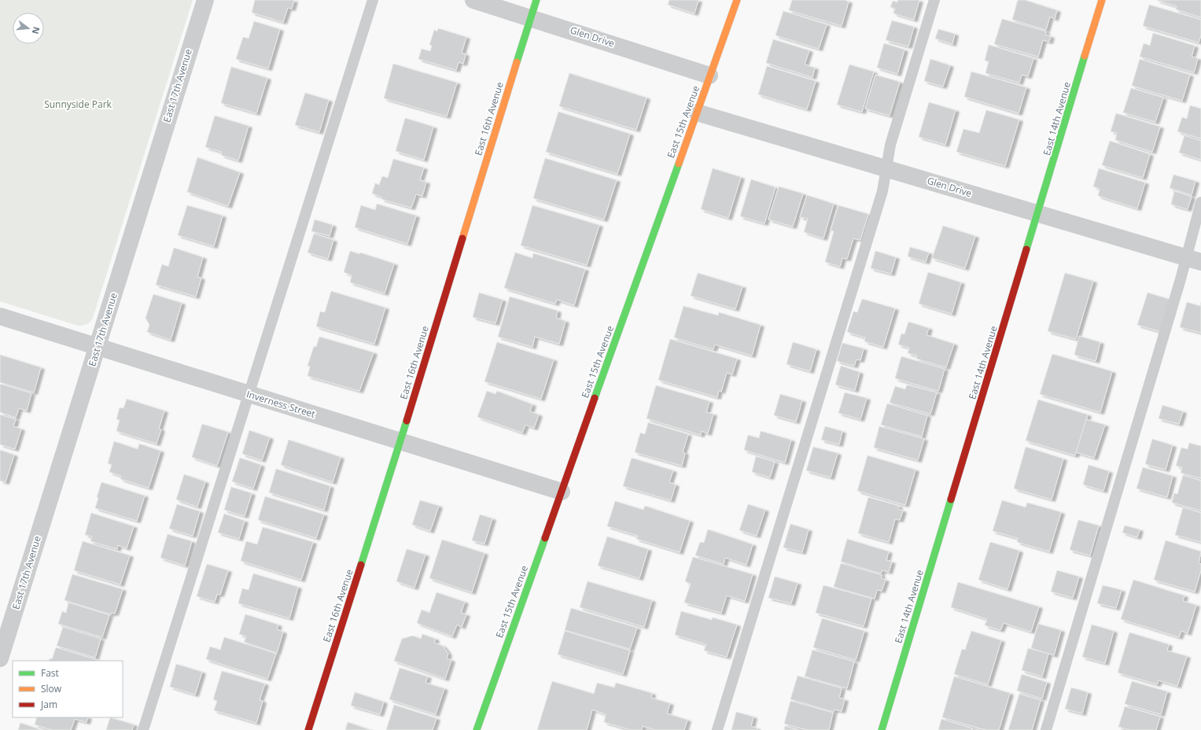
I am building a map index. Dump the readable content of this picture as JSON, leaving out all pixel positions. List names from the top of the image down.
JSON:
{
  "streets": {
    "street": [
      "Glen Drive",
      "East 17th Avenue",
      "East 16th Avenue",
      "East 14th Avenue",
      "East 15th Avenue",
      "Inverness Street"
    ]
  },
  "crossings": [
    ["Glen Drive", "East 16th Avenue"],
    ["Glen Drive", "East 14th Avenue"],
    ["Glen Drive", "East 15th Avenue"],
    ["East 17th Avenue", "Inverness Street"],
    ["East 16th Avenue", "Inverness Street"],
    ["East 15th Avenue", "Inverness Street"]
  ],
  "parks": ["Sunnyside Park"],
  "legend": ["Fast", "Slow", "Jam"],
  "north": "right"
}
